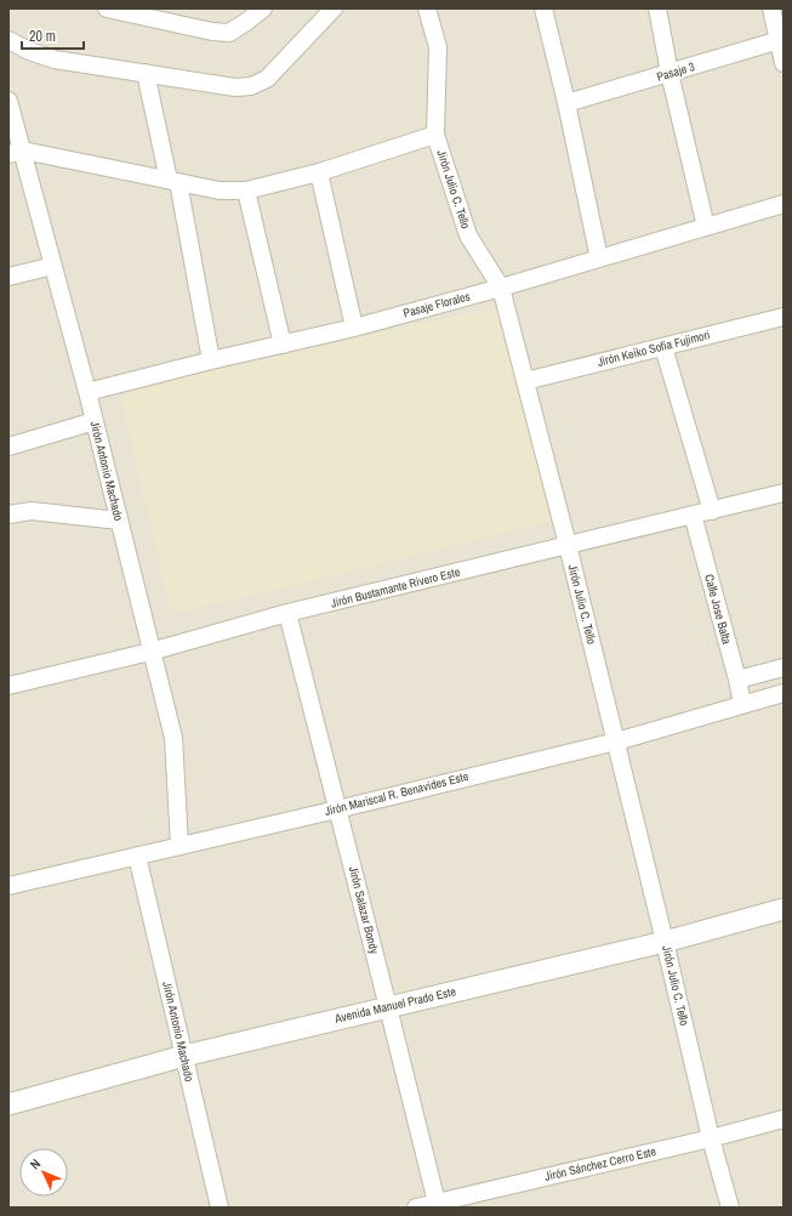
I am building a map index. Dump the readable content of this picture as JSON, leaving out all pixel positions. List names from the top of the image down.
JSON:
{
  "streets": {
    "street": [
      "Pasaje 3",
      "Jirón Julio C. Tello",
      "Pasaje Florales",
      "Jirón Keiko Sofia Fujimori",
      "Jirón Antonio Machado",
      "Jirón Bustamante Rivero Este",
      "Calle Jose Balta",
      "Jirón Mariscal R. Benavides Este",
      "Jirón Salazar Bondy",
      "Avenida Manuel Prado Este",
      "Jirón Sánchez Cerro Este"
    ]
  },
  "crossings": [
    ["Jirón Julio C. Tello", "Pasaje Florales"],
    ["Jirón Julio C. Tello", "Jirón Keiko Sofia Fujimori"],
    ["Jirón Julio C. Tello", "Jirón Bustamante Rivero Este"],
    ["Jirón Julio C. Tello", "Jirón Mariscal R. Benavides Este"],
    ["Jirón Julio C. Tello", "Avenida Manuel Prado Este"],
    ["Jirón Julio C. Tello", "Jirón Sánchez Cerro Este"],
    ["Pasaje Florales", "Jirón Antonio Machado"],
    ["Jirón Antonio Machado", "Jirón Bustamante Rivero Este"],
    ["Jirón Antonio Machado", "Jirón Mariscal R. Benavides Este"],
    ["Jirón Antonio Machado", "Avenida Manuel Prado Este"],
    ["Jirón Bustamante Rivero Este", "Calle Jose Balta"],
    ["Jirón Bustamante Rivero Este", "Jirón Salazar Bondy"],
    ["Calle Jose Balta", "Jirón Mariscal R. Benavides Este"],
    ["Jirón Mariscal R. Benavides Este", "Jirón Salazar Bondy"],
    ["Jirón Salazar Bondy", "Avenida Manuel Prado Este"],
    ["Jirón Salazar Bondy", "Jirón Sánchez Cerro Este"]
  ],
  "scale_bar": "20 m",
  "north": "top left"
}
